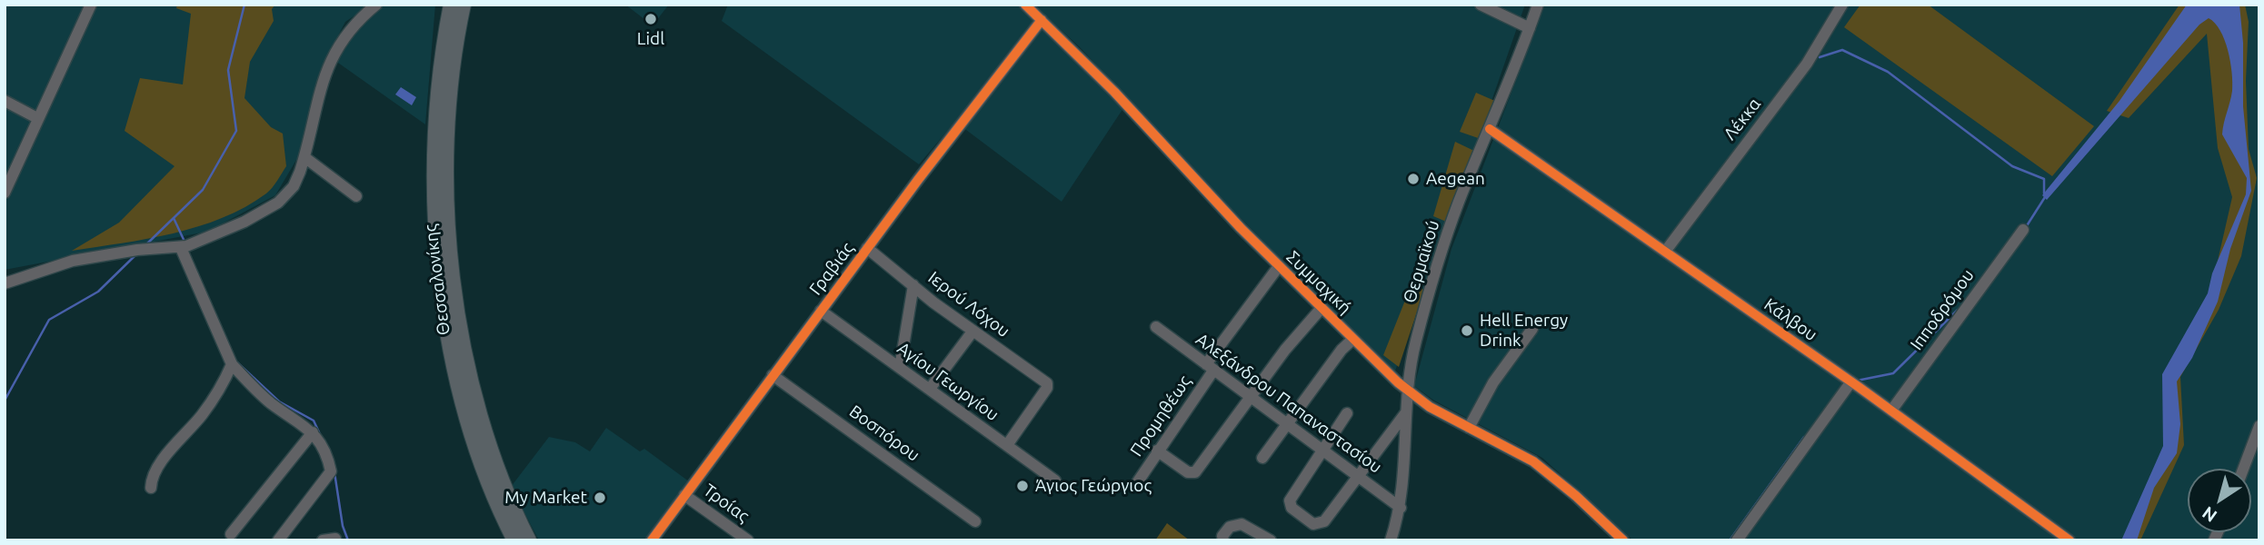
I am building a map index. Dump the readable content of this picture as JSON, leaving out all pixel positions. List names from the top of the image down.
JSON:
{
  "streets": {
    "main road": ["Θεσσαλονίκης"],
    "street": [
      "Λέκκα",
      "Θερμαϊκού",
      "Γραβιάς",
      "Συμμαχική",
      "Ιερού Λόχου",
      "Ιπποδρόμου",
      "Κάλβου",
      "Αγίου Γεωργίου",
      "Αλεξάνδρου Παπαναστασίου",
      "Προμηθέως",
      "Βοσπόρου",
      "Τροίας"
    ]
  },
  "crossings": [
    ["Λέκκα", "Κάλβου"],
    ["Θερμαϊκού", "Συμμαχική"],
    ["Θερμαϊκού", "Κάλβου"],
    ["Θερμαϊκού", "Αλεξάνδρου Παπαναστασίου"],
    ["Γραβιάς", "Συμμαχική"],
    ["Γραβιάς", "Ιερού Λόχου"],
    ["Γραβιάς", "Αγίου Γεωργίου"],
    ["Γραβιάς", "Βοσπόρου"],
    ["Γραβιάς", "Τροίας"],
    ["Συμμαχική", "Προμηθέως"],
    ["Ιερού Λόχου", "Αγίου Γεωργίου"],
    ["Ιπποδρόμου", "Κάλβου"],
    ["Αλεξάνδρου Παπαναστασίου", "Προμηθέως"]
  ],
  "places": [
    "Lidl",
    "Aegean",
    "Hell Energy Drink",
    "Άγιος Γεώργιος",
    "My Market"
  ],
  "north": "bottom left"
}
